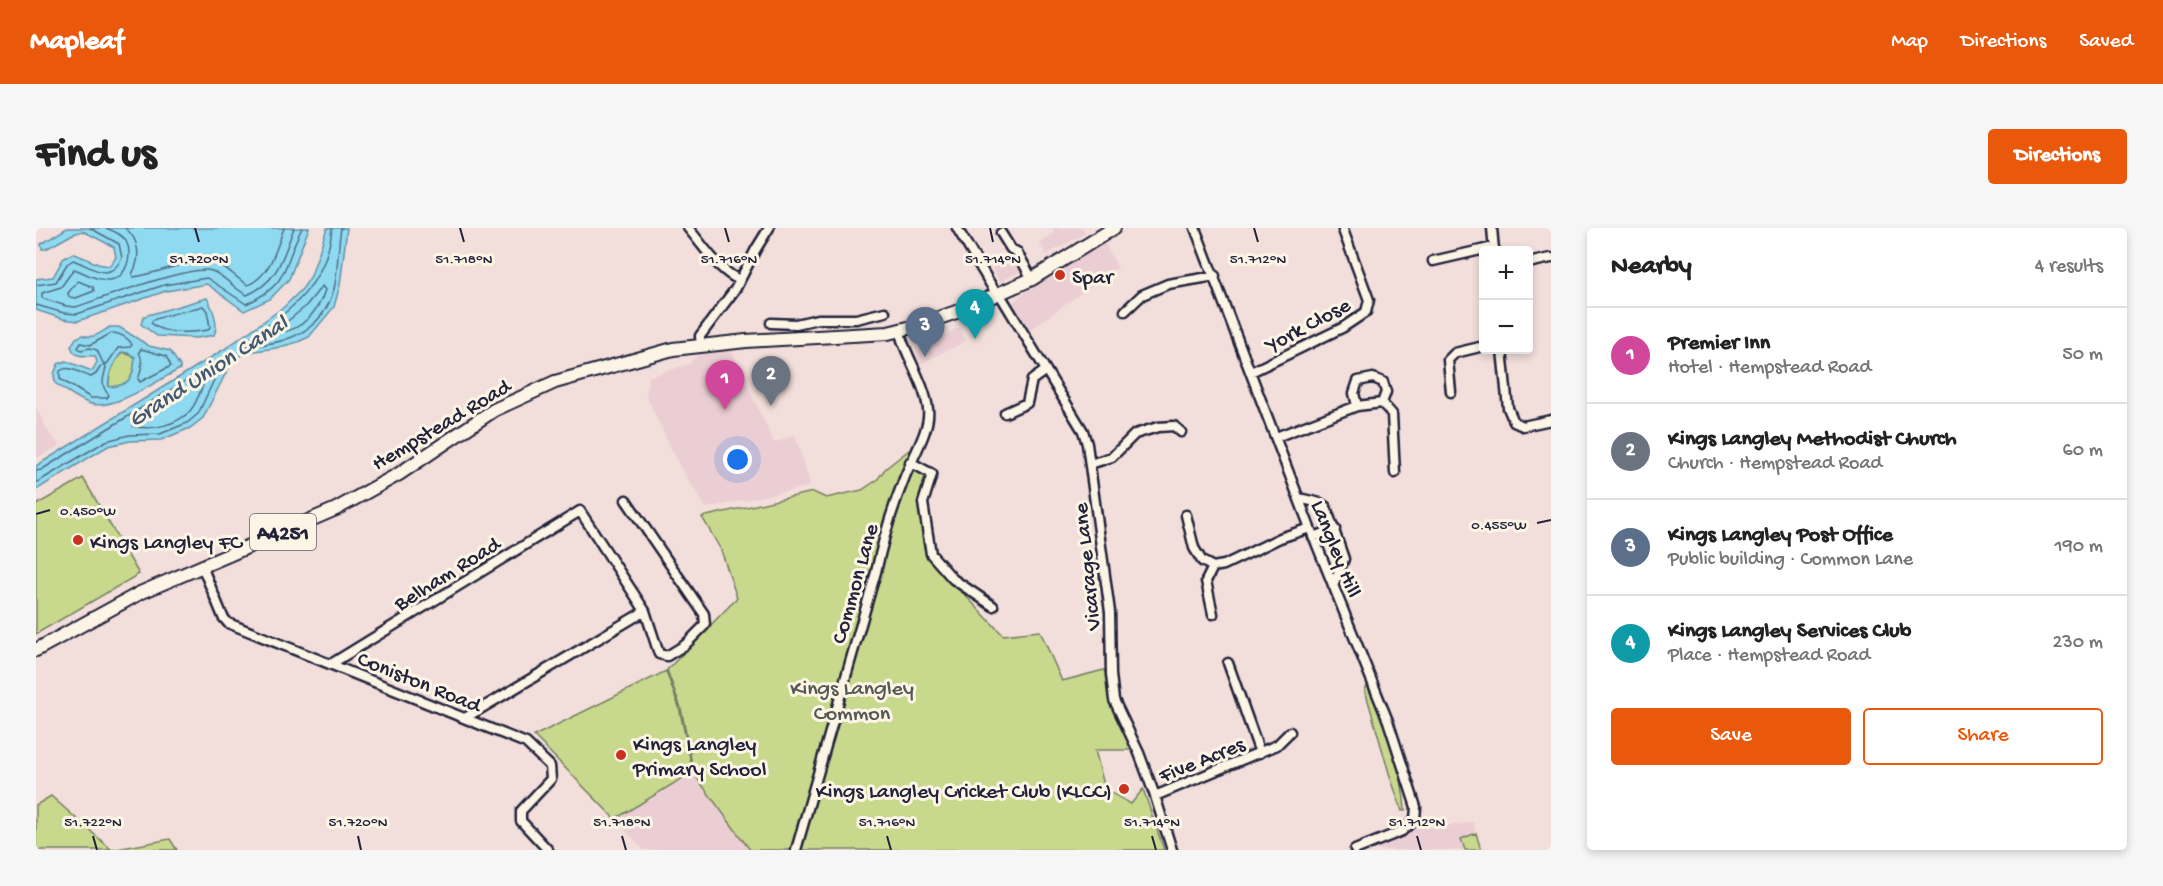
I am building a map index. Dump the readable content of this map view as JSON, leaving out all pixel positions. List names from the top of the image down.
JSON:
{
  "streets": {
    "main road": ["Hempstead Road", "A4251"],
    "street": [
      "York Close",
      "Langley Hill",
      "Vicarage Lane",
      "Belham Road",
      "Common Lane",
      "Coniston Road",
      "Five Acres"
    ]
  },
  "crossings": [
    ["York Close", "Langley Hill"],
    ["Hempstead Road", "A4251"],
    ["Hempstead Road", "Vicarage Lane"],
    ["Hempstead Road", "Common Lane"],
    ["Hempstead Road", "Coniston Road"],
    ["A4251", "Vicarage Lane"],
    ["Vicarage Lane", "Five Acres"],
    ["Belham Road", "Coniston Road"]
  ],
  "water": ["Grand Union Canal"],
  "parks": ["Kings Langley Common"],
  "places": [
    "Spar",
    "Kings Langley FC",
    "Kings Langley Primary School",
    "Kings Langley Cricket Club (KLCC)"
  ],
  "page": {
    "header": "Mapleaf",
    "nav": ["Map", "Directions", "Saved"],
    "buttons": [
      "Directions",
      ["Save", "Share"]
    ],
    "title": "Find us",
    "heading": ["Nearby", "4 results"],
    "map_buttons": ["+", "−"],
    "pins": [
      "4",
      "3",
      "2",
      "1"
    ],
    "list": [
      {
        "mark": "1",
        "name": "Premier Inn",
        "note": "Hotel · Hempstead Road",
        "value": "50 m"
      },
      {
        "mark": "2",
        "name": "Kings Langley Methodist Church",
        "note": "Church · Hempstead Road",
        "value": "60 m"
      },
      {
        "mark": "3",
        "name": "Kings Langley Post Office",
        "note": "Public building · Common Lane",
        "value": "190 m"
      },
      {
        "mark": "4",
        "name": "Kings Langley Services Club",
        "note": "Place · Hempstead Road",
        "value": "230 m"
      }
    ]
  },
  "coordinates": [
    "51.720°N",
    "51.714°N",
    "51.712°N",
    "51.718°N",
    "51.716°N",
    "0.450°W",
    "0.455°W",
    "51.722°N"
  ]
}
